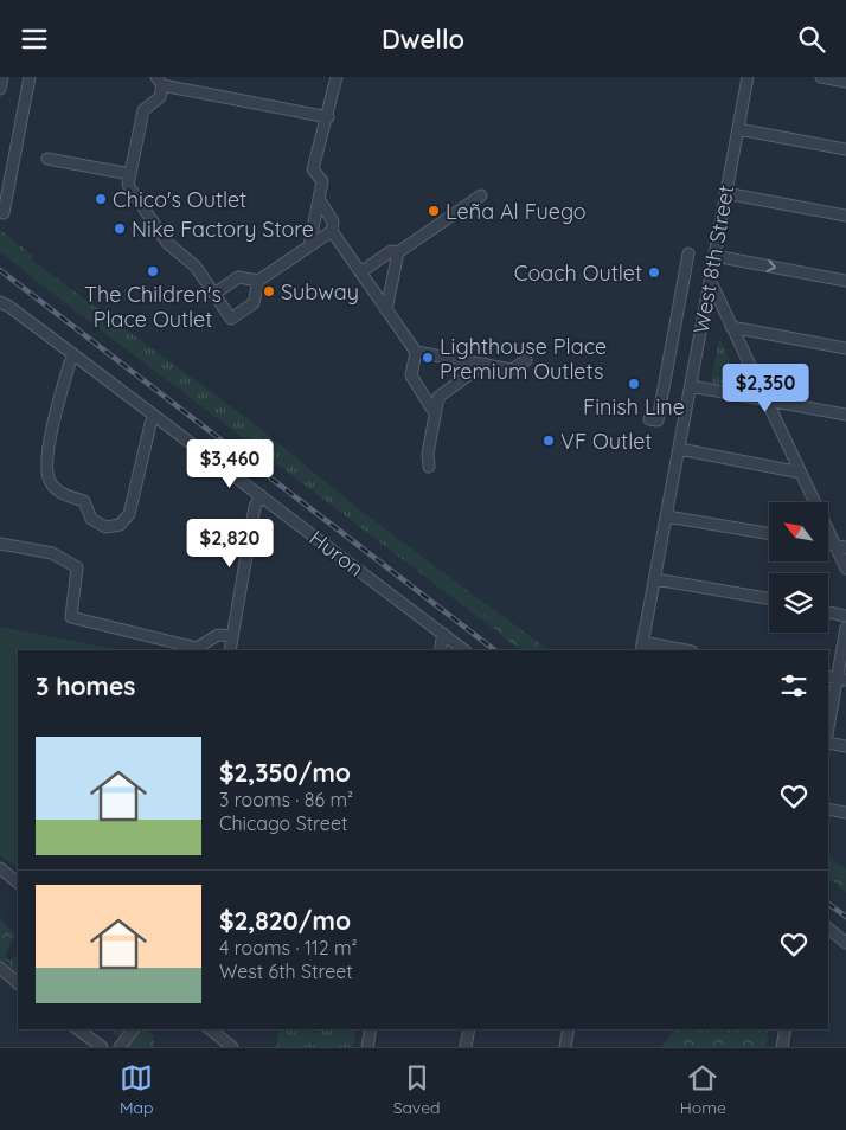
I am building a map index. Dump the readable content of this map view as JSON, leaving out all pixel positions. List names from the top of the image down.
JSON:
{
  "streets": {
    "street": ["West 8th Street", "Huron"]
  },
  "places": [
    "Chico's Outlet",
    "Leña Al Fuego",
    "Nike Factory Store",
    "The Children's Place Outlet",
    "Coach Outlet",
    "Subway",
    "Lighthouse Place Premium Outlets",
    "Finish Line",
    "VF Outlet"
  ],
  "north": "top left",
  "page": {
    "header": "Dwello",
    "price": ["$2,350", "$3,460", "$2,820"],
    "heading": "3 homes",
    "list": [
      {
        "name": "$2,350/mo",
        "note": "3 rooms · 86 m² · Chicago Street"
      },
      {
        "name": "$2,820/mo",
        "note": "4 rooms · 112 m² · West 6th Street"
      }
    ],
    "tabs": ["Map", "Saved", "Home"]
  }
}
